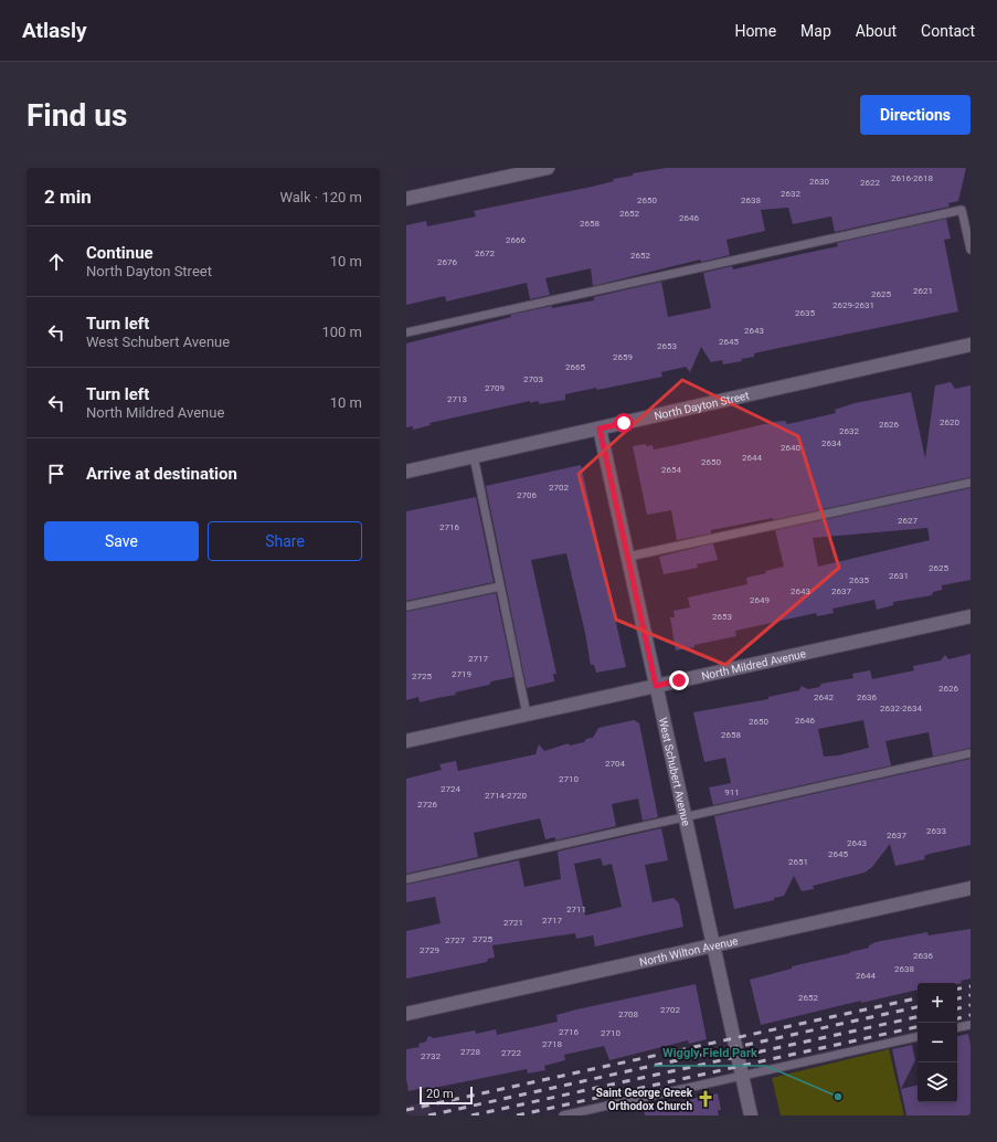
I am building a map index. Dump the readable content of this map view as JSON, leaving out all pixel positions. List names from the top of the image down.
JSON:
{
  "streets": {
    "street": [
      "North Dayton Street",
      "North Mildred Avenue",
      "West Schubert Avenue",
      "North Wilton Avenue"
    ]
  },
  "crossings": [
    ["North Dayton Street", "West Schubert Avenue"],
    ["North Mildred Avenue", "West Schubert Avenue"],
    ["West Schubert Avenue", "North Wilton Avenue"]
  ],
  "places": {
    "other": ["Wiggly Field Park"],
    "church": ["Saint George Greek Orthodox Church"]
  },
  "house_numbers": [
    "2616-2618",
    "2630",
    "2622",
    "2632",
    "2650",
    "2638",
    "2652",
    "2646",
    "2658",
    "2666",
    "2672",
    "2652",
    "2676",
    "2621",
    "2625",
    "2629-2631",
    "2635",
    "2643",
    "2645",
    "2653",
    "2659",
    "2665",
    "2703",
    "2709",
    "2713",
    "2620",
    "2626",
    "2632",
    "2634",
    "2640",
    "2644",
    "2650",
    "2654",
    "2702",
    "2706",
    "2627",
    "2716",
    "2625",
    "2631",
    "2635",
    "2643",
    "2637",
    "2649",
    "2653",
    "2717",
    "2719",
    "2725",
    "2626",
    "2642",
    "2636",
    "2632-2634",
    "2646",
    "2650",
    "2658",
    "2704",
    "2710",
    "2724",
    "911",
    "2714-2720",
    "2726",
    "2633",
    "2637",
    "2643",
    "2645",
    "2651",
    "2711",
    "2717",
    "2721",
    "2725",
    "2727",
    "2729",
    "2636",
    "2638",
    "2644",
    "2652",
    "2702",
    "2708",
    "2716",
    "2710",
    "2718",
    "2728",
    "2722",
    "2732"
  ],
  "scale_bar": "20 m",
  "page": {
    "header": "Atlasly",
    "nav": [
      "Home",
      "Map",
      "About",
      "Contact"
    ],
    "buttons": [
      "Directions",
      ["Save", "Share"]
    ],
    "title": "Find us",
    "heading": ["2 min", "Walk · 120 m"],
    "list": [
      ["Continue", "North Dayton Street", "10 m"],
      ["Turn left", "West Schubert Avenue", "100 m"],
      ["Turn left", "North Mildred Avenue", "10 m"],
      "Arrive at destination"
    ],
    "map_buttons": ["+", "−"],
    "scale": "20 m"
  }
}
